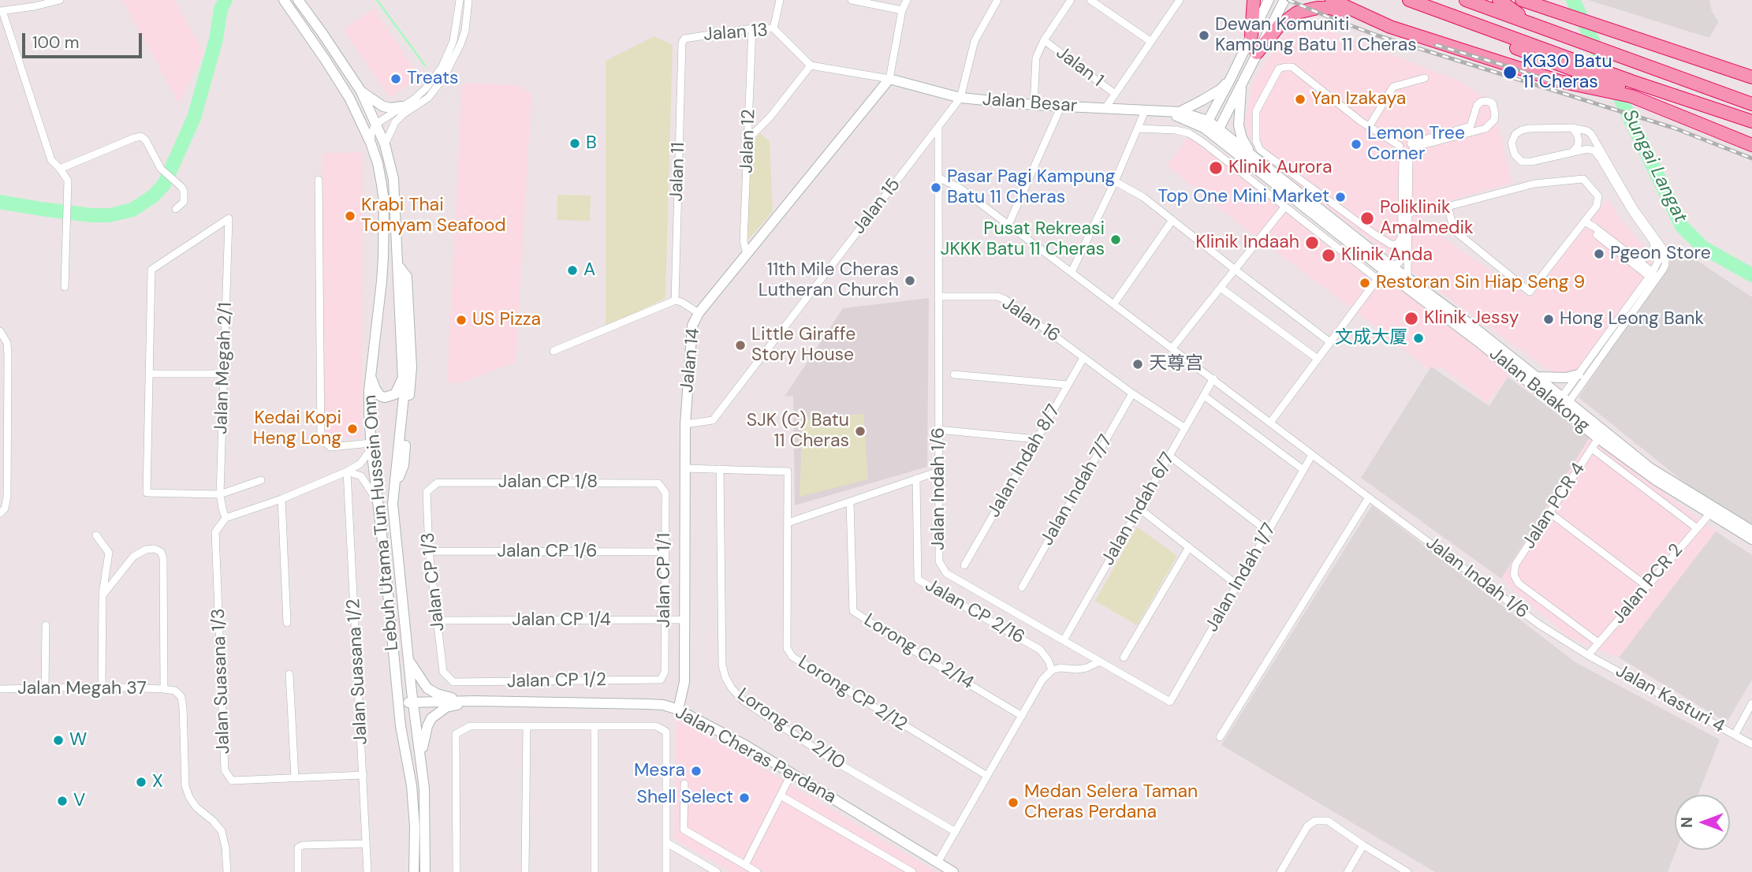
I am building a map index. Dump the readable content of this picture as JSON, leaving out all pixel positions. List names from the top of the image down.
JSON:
{
  "streets": {
    "street": [
      "Jalan 13",
      "Jalan 1",
      "Jalan Besar",
      "Jalan 12",
      "Jalan 11",
      "Jalan 15",
      "Jalan 16",
      "Jalan 14",
      "Jalan Megah 2/1",
      "Jalan Balakong",
      "Jalan Indah 8/7",
      "Jalan CP 1/8",
      "Jalan Indah 1/6",
      "Jalan Indah 7/7",
      "Jalan PCR 4",
      "Jalan Indah 6/7",
      "Lebuh Utama Tun Hussein Onn",
      "Jalan CP 1/6",
      "Jalan Indah 1/7",
      "Jalan CP 1/1",
      "Jalan CP 1/3",
      "Jalan PCR 2",
      "Jalan CP 2/16",
      "Jalan CP 1/4",
      "Lorong CP 2/14",
      "Jalan Suasana 1/2",
      "Jalan Suasana 1/3",
      "Jalan CP 1/2",
      "Jalan Megah 37",
      "Lorong CP 2/12",
      "Jalan Kasturi 4",
      "Lorong CP 2/10",
      "Jalan Cheras Perdana"
    ]
  },
  "crossings": [
    ["Jalan 13", "Jalan 12"],
    ["Jalan 13", "Jalan 11"],
    ["Jalan Besar", "Jalan 15"],
    ["Jalan Besar", "Jalan 14"],
    ["Jalan 12", "Jalan 14"],
    ["Jalan 15", "Jalan 14"],
    ["Jalan 15", "Jalan Indah 1/6"],
    ["Jalan 16", "Jalan Indah 8/7"],
    ["Jalan 16", "Jalan Indah 1/6"],
    ["Jalan 16", "Jalan Indah 7/7"],
    ["Jalan 16", "Jalan Indah 6/7"],
    ["Jalan 14", "Jalan CP 1/4"],
    ["Jalan 14", "Jalan Cheras Perdana"],
    ["Jalan Megah 2/1", "Jalan Suasana 1/3"],
    ["Jalan Balakong", "Jalan PCR 4"],
    ["Jalan Balakong", "Jalan PCR 2"],
    ["Jalan CP 1/8", "Jalan CP 1/1"],
    ["Jalan CP 1/8", "Jalan CP 1/3"],
    ["Jalan Indah 1/6", "Jalan Indah 6/7"],
    ["Jalan Indah 1/6", "Jalan Indah 1/7"],
    ["Jalan Indah 1/6", "Jalan PCR 2"],
    ["Jalan Indah 1/6", "Jalan Kasturi 4"],
    ["Jalan PCR 4", "Jalan PCR 2"],
    ["Lebuh Utama Tun Hussein Onn", "Jalan Cheras Perdana"],
    ["Jalan CP 1/6", "Jalan CP 1/1"],
    ["Jalan CP 1/6", "Jalan CP 1/3"],
    ["Jalan CP 1/1", "Jalan CP 1/4"],
    ["Jalan CP 1/1", "Jalan CP 1/2"],
    ["Jalan CP 1/3", "Jalan CP 1/4"],
    ["Jalan CP 1/3", "Jalan CP 1/2"],
    ["Jalan PCR 2", "Jalan Kasturi 4"],
    ["Jalan Suasana 1/2", "Jalan Suasana 1/3"],
    ["Lorong CP 2/12", "Lorong CP 2/10"]
  ],
  "water": ["Sungai Langat"],
  "places": [
    "Dewan Komuniti Kampung Batu 11 Cheras",
    "KG30 Batu 11 Cheras",
    "Treats",
    "Yan Izakaya",
    "B",
    "Lemon Tree Corner",
    "Klinik Aurora",
    "Pasar Pagi Kampung Batu 11 Cheras",
    "Top One Mini Market",
    "Krabi Thai Tomyam Seafood",
    "Poliklinik Amalmedik",
    "Pusat Rekreasi JKKK Batu 11 Cheras",
    "Klinik Indaah",
    "Pgeon Store",
    "Klinik Anda",
    "A",
    "11th Mile Cheras Lutheran Church",
    "Restoran Sin Hiap Seng 9",
    "Klinik Jessy",
    "Hong Leong Bank",
    "US Pizza",
    "文成大厦",
    "Little Giraffe Story House",
    "天尊宫",
    "Kedai Kopi Heng Long",
    "SJK (C) Batu 11 Cheras",
    "W",
    "Mesra",
    "X",
    "Shell Select",
    "V",
    "Medan Selera Taman Cheras Perdana"
  ],
  "scale_bar": "100 m",
  "north": "left"
}
